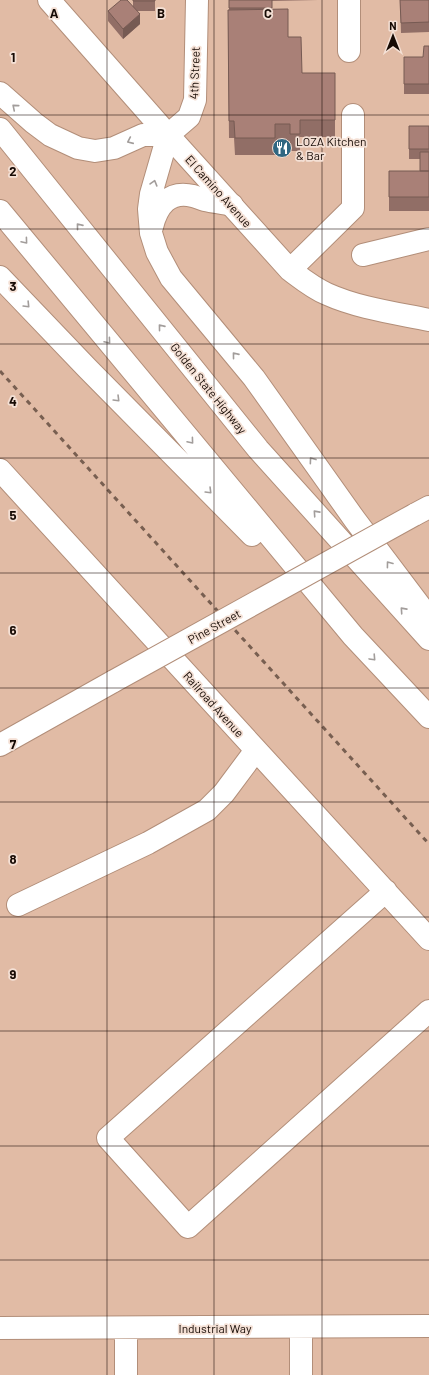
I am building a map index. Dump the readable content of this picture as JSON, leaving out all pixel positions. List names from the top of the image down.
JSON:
{
  "streets": {
    "main road": [
      "4th Street",
      "El Camino Avenue",
      "Golden State Highway",
      "Pine Street",
      "Railroad Avenue",
      "Industrial Way"
    ]
  },
  "crossings": [
    ["4th Street", "El Camino Avenue"]
  ],
  "places": {
    "restaurant": ["LOZA Kitchen & Bar"]
  },
  "north": "top",
  "grid": {
    "columns": ["A", "B", "C"],
    "rows": [
      "1",
      "2",
      "3",
      "4",
      "5",
      "6",
      "7",
      "8",
      "9"
    ]
  }
}
